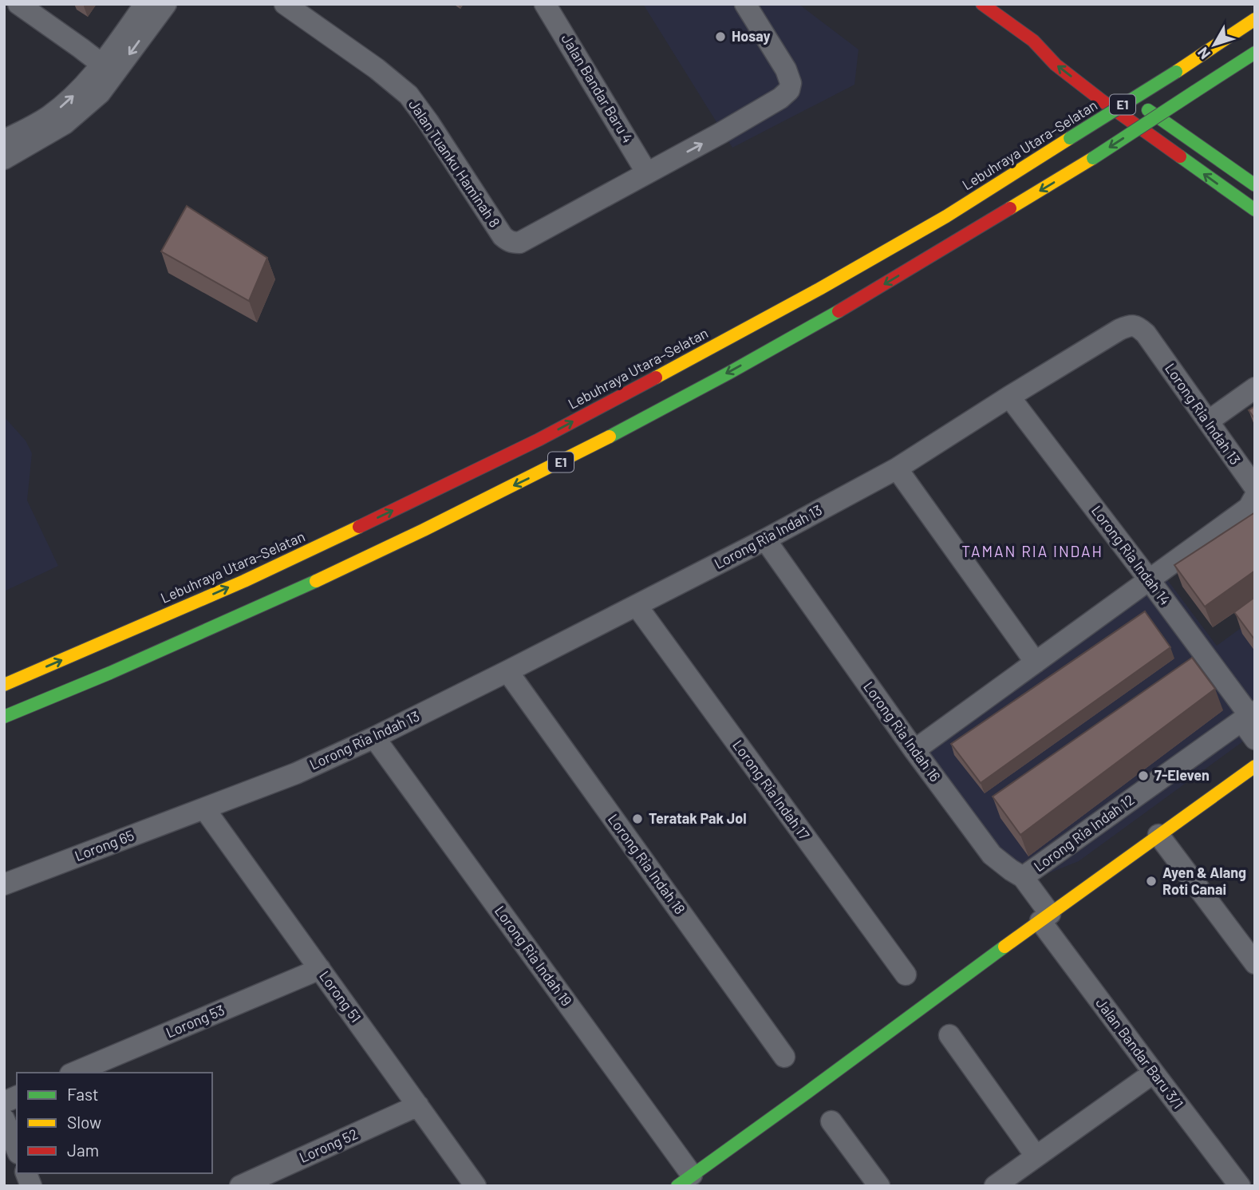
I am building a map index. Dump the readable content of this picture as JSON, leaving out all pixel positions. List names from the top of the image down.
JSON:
{
  "streets": {
    "main road": ["E1", "Lebuhraya Utara–Selatan"],
    "street": [
      "Jalan Bandar Baru 4",
      "Jalan Tuanku Haminah 8",
      "Lorong Ria Indah 13",
      "Lorong Ria Indah 14",
      "Lorong Ria Indah 16",
      "Lorong Ria Indah 17",
      "Lorong Ria Indah 12",
      "Lorong 65",
      "Lorong Ria Indah 18",
      "Lorong Ria Indah 19",
      "Lorong 51",
      "Lorong 53",
      "Jalan Bandar Baru 3/1",
      "Lorong 52"
    ]
  },
  "crossings": [
    ["Jalan Bandar Baru 4", "Jalan Tuanku Haminah 8"],
    ["Lorong Ria Indah 13", "Lorong Ria Indah 14"],
    ["Lorong Ria Indah 13", "Lorong Ria Indah 16"],
    ["Lorong Ria Indah 13", "Lorong Ria Indah 17"],
    ["Lorong Ria Indah 13", "Lorong 65"],
    ["Lorong Ria Indah 13", "Lorong Ria Indah 18"],
    ["Lorong Ria Indah 13", "Lorong Ria Indah 19"],
    ["Lorong Ria Indah 13", "Lorong 51"],
    ["Lorong Ria Indah 14", "Lorong Ria Indah 12"],
    ["Lorong Ria Indah 16", "Lorong Ria Indah 12"],
    ["Lorong Ria Indah 16", "Jalan Bandar Baru 3/1"],
    ["Lorong 65", "Lorong 51"],
    ["Lorong 51", "Lorong 53"],
    ["Lorong 51", "Lorong 52"]
  ],
  "districts": ["TAMAN RIA INDAH"],
  "places": [
    "Hosay",
    "7-Eleven",
    "Teratak Pak Jol",
    "Ayen & Alang Roti Canai"
  ],
  "legend": ["Fast", "Slow", "Jam"],
  "north": "bottom left"
}
